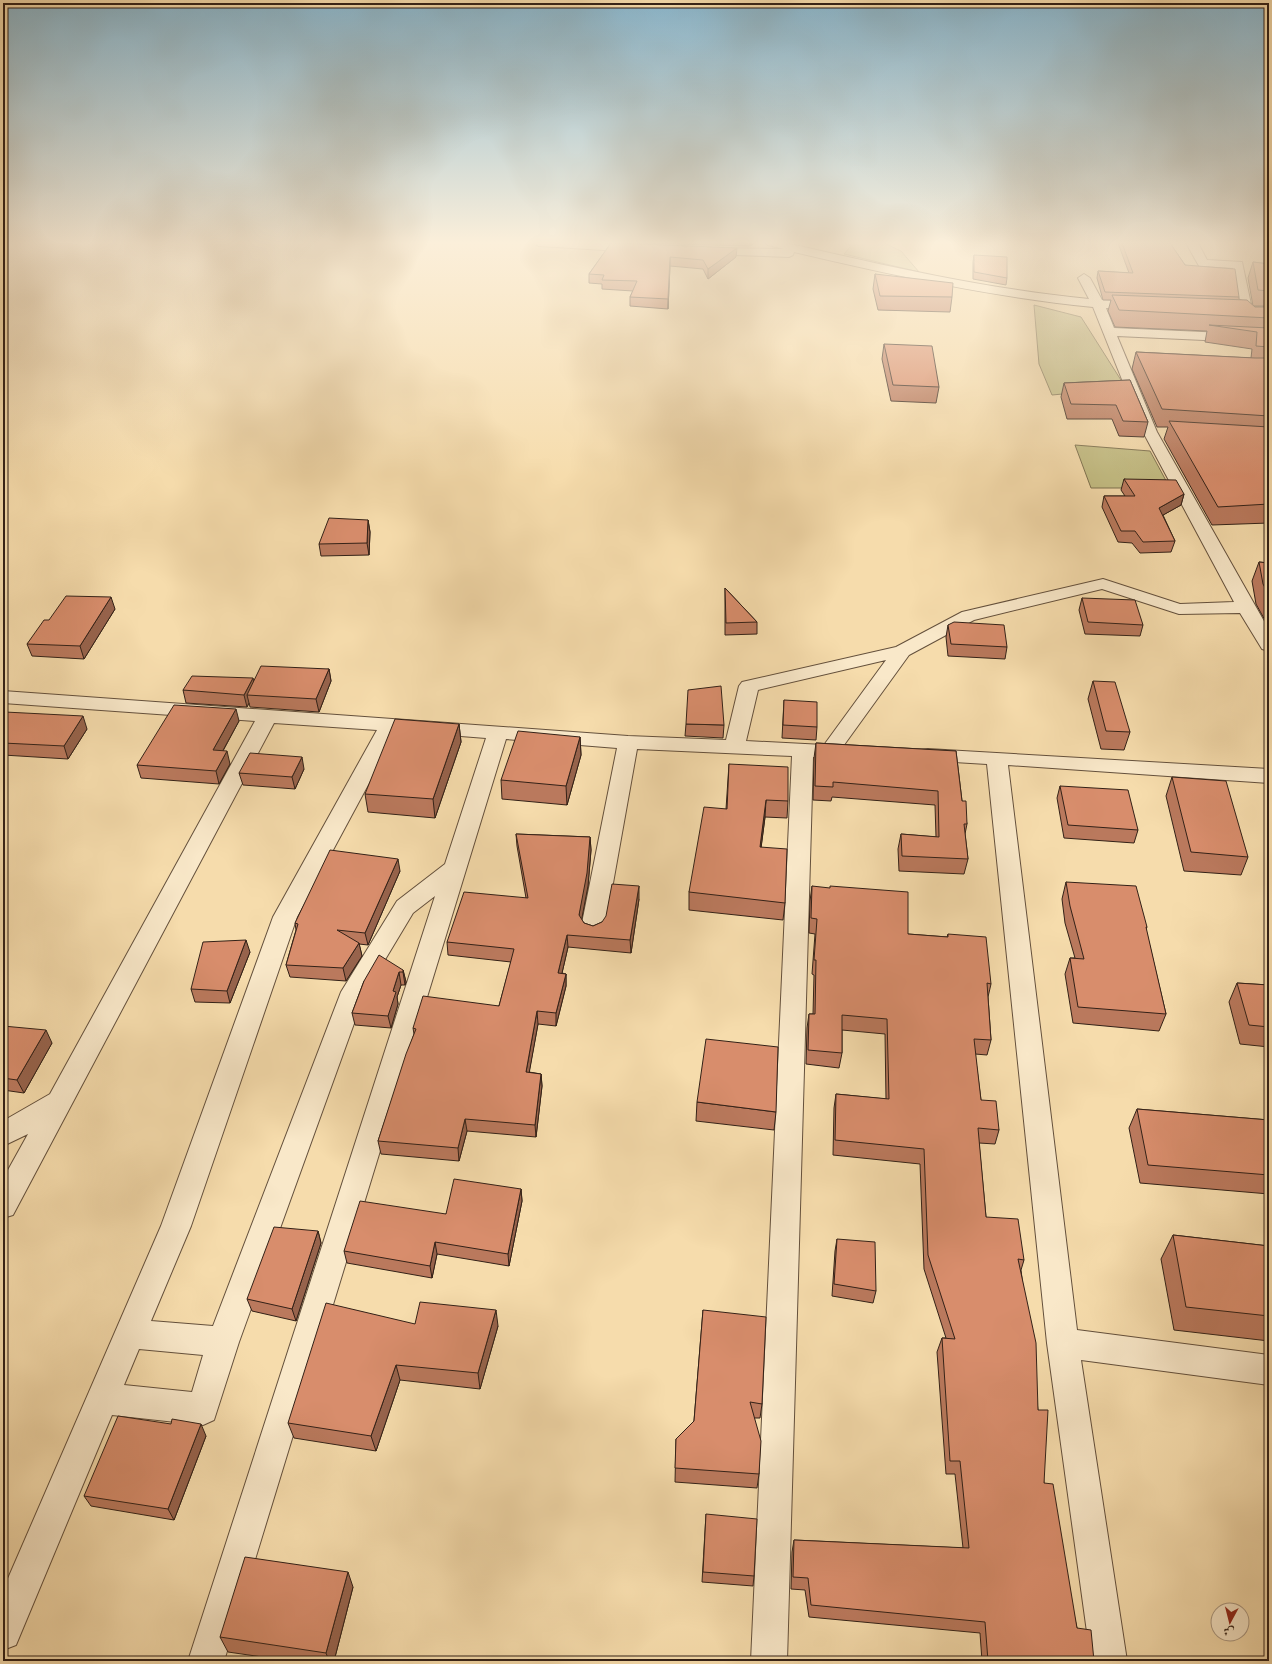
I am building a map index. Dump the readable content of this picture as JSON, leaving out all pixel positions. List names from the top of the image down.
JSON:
{
  "north": "bottom"
}
